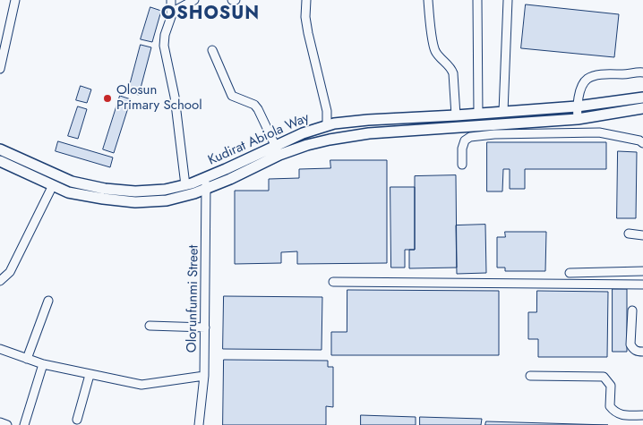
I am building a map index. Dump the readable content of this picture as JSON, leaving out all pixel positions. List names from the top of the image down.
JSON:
{
  "streets": {
    "main road": ["Kudirat Abiola Way"],
    "street": ["Olorunfunmi Street"]
  },
  "crossings": [
    ["Kudirat Abiola Way", "Olorunfunmi Street"]
  ],
  "districts": ["OSHOSUN"],
  "places": ["Olosun Primary School"]
}
